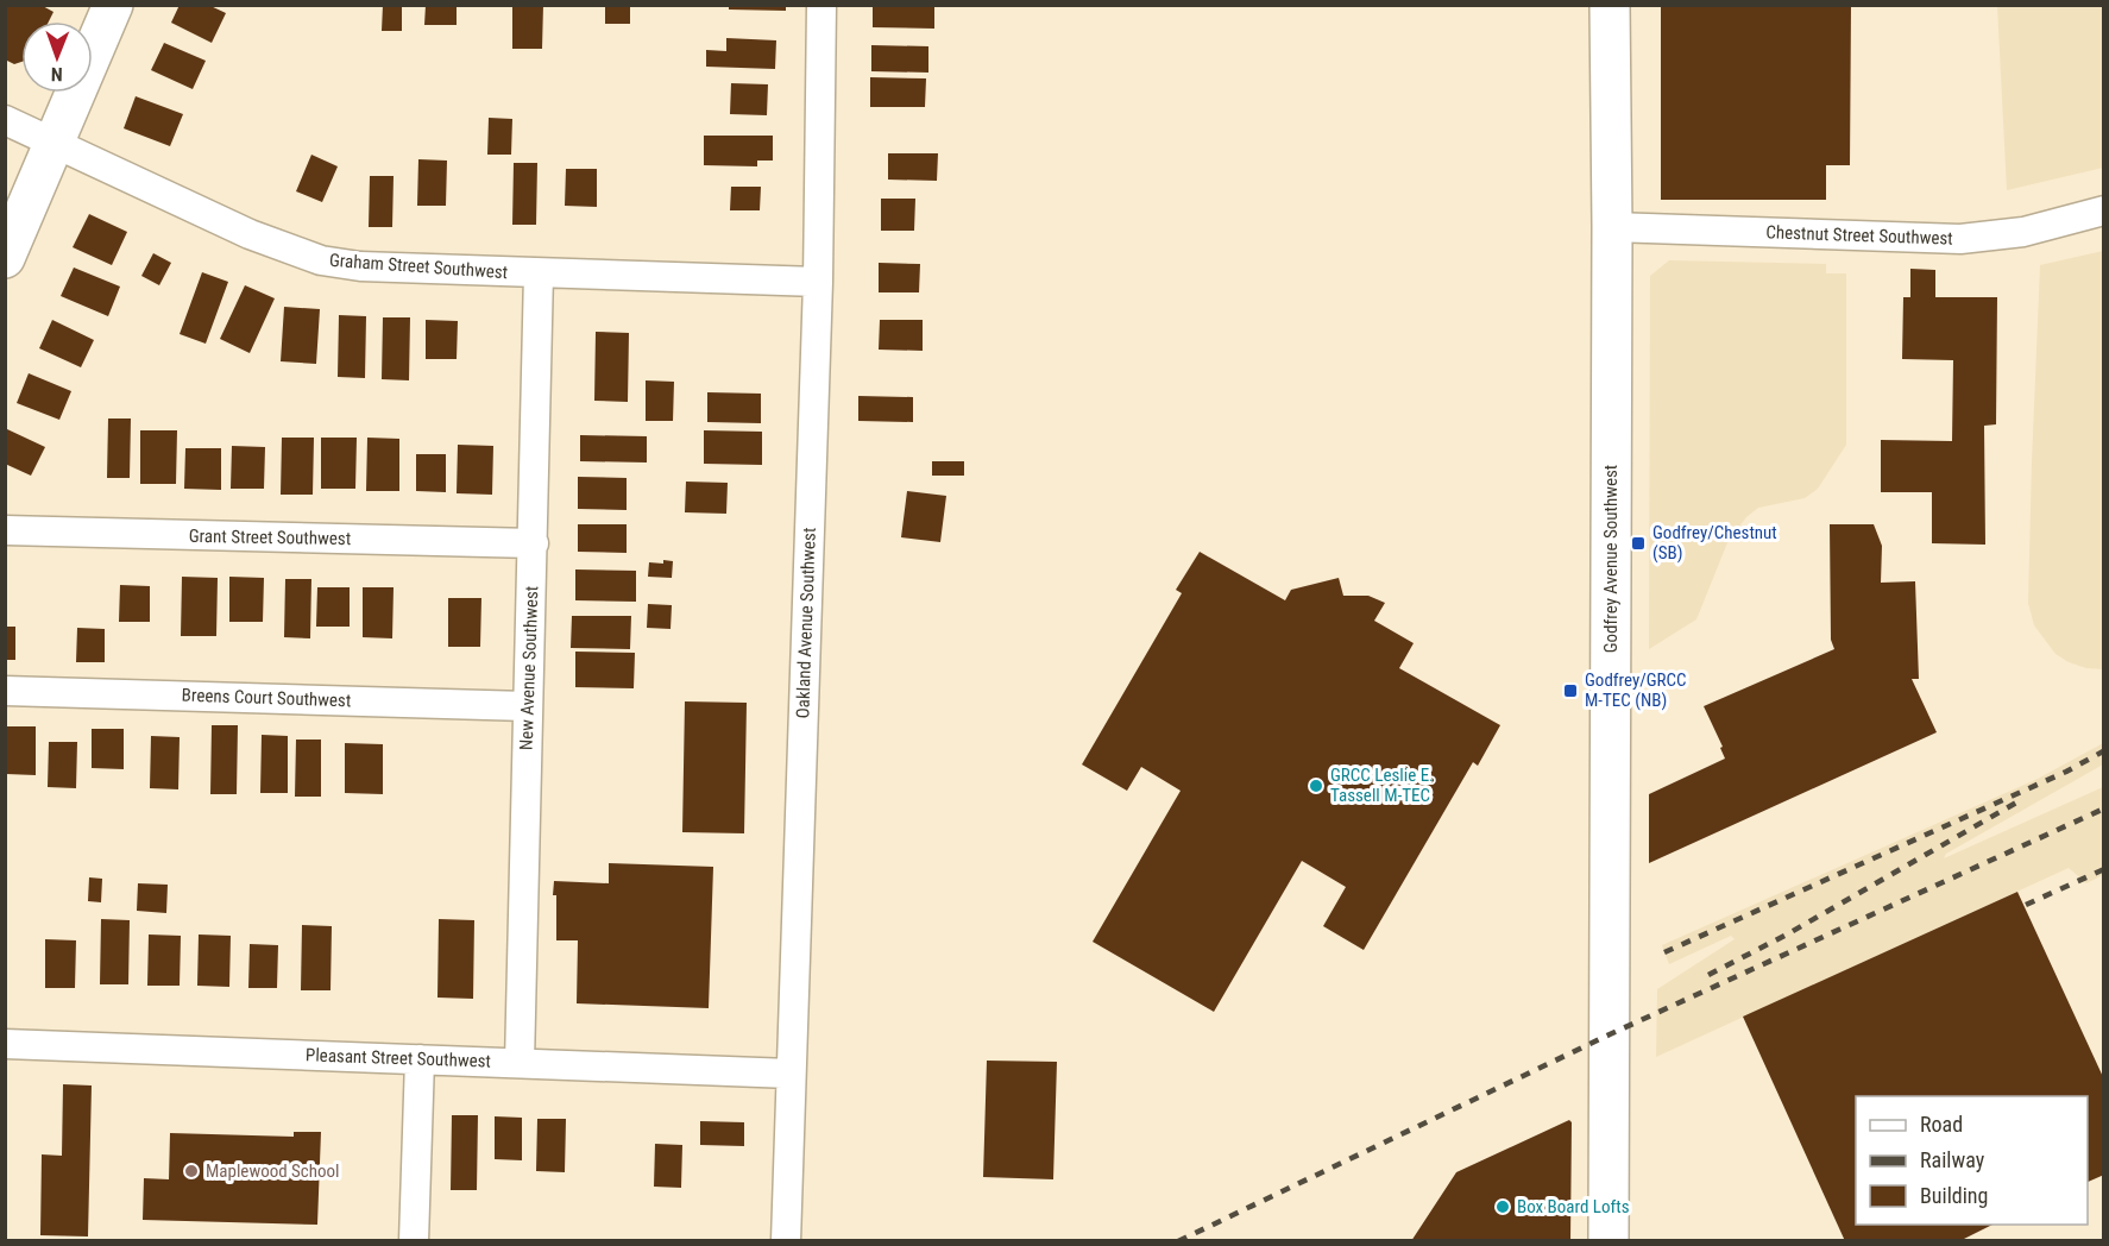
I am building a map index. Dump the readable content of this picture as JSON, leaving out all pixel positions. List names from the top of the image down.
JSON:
{
  "streets": {
    "main road": ["Godfrey Avenue Southwest"],
    "street": [
      "Chestnut Street Southwest",
      "Graham Street Southwest",
      "Grant Street Southwest",
      "Oakland Avenue Southwest",
      "New Avenue Southwest",
      "Breens Court Southwest",
      "Pleasant Street Southwest"
    ]
  },
  "crossings": [
    ["Chestnut Street Southwest", "Godfrey Avenue Southwest"],
    ["Graham Street Southwest", "Oakland Avenue Southwest"],
    ["Graham Street Southwest", "New Avenue Southwest"],
    ["Grant Street Southwest", "New Avenue Southwest"],
    ["Oakland Avenue Southwest", "Pleasant Street Southwest"],
    ["New Avenue Southwest", "Breens Court Southwest"],
    ["New Avenue Southwest", "Pleasant Street Southwest"]
  ],
  "places": {
    "transit": ["Godfrey/Chestnut (SB)", "Godfrey/GRCC M-TEC (NB)"],
    "other": ["GRCC Leslie E. Tassell M-TEC", "Maplewood School", "Box Board Lofts"]
  },
  "legend": ["Road", "Railway", "Building"],
  "north": "bottom"
}
